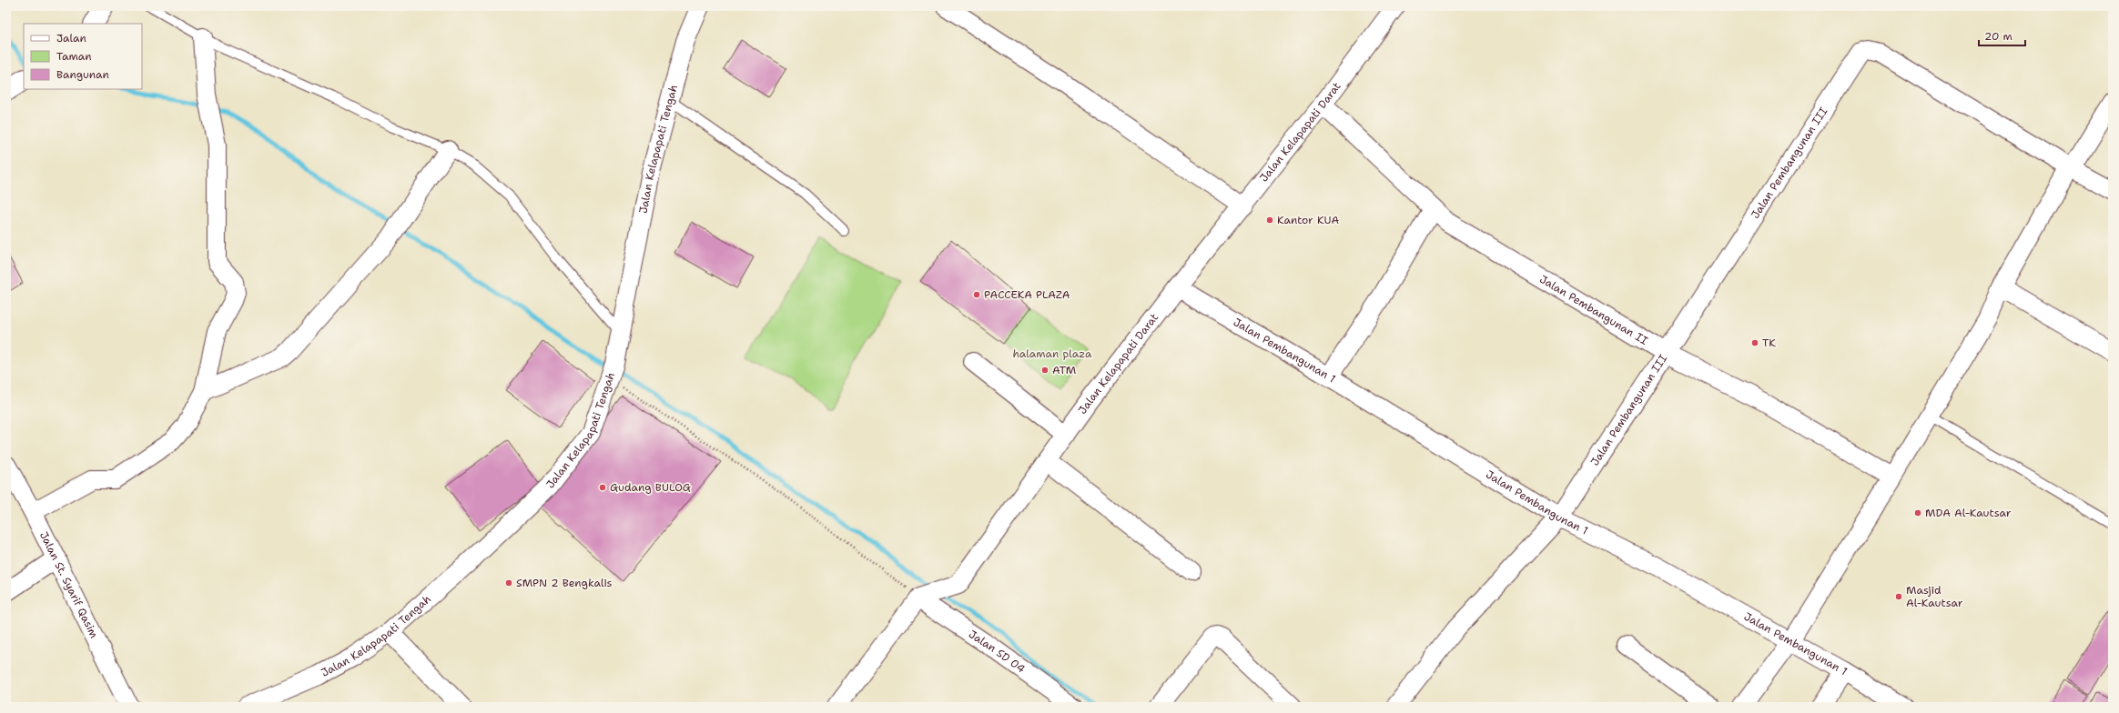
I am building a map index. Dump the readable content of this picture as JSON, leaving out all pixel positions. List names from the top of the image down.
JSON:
{
  "streets": {
    "street": [
      "Jalan Kelapapati Darat",
      "Jalan Kelapapati Tengah",
      "Jalan Pembangunan III",
      "Jalan Pembangunan II",
      "Jalan Pembangunan 1",
      "Jalan St. Syarif Qasim",
      "Jalan SD 04"
    ]
  },
  "crossings": [
    ["Jalan Kelapapati Darat", "Jalan Pembangunan II"],
    ["Jalan Kelapapati Darat", "Jalan Pembangunan 1"],
    ["Jalan Kelapapati Darat", "Jalan SD 04"],
    ["Jalan Pembangunan III", "Jalan Pembangunan II"],
    ["Jalan Pembangunan III", "Jalan Pembangunan 1"]
  ],
  "parks": ["halaman plaza"],
  "places": [
    "Kantor KUA",
    "PACCEKA PLAZA",
    "TK",
    "ATM",
    "Gudang BULOG",
    "MDA Al-Kautsar",
    "SMPN 2 Bengkalis",
    "Masjid Al-Kautsar"
  ],
  "legend": ["Jalan", "Taman", "Bangunan"],
  "scale_bar": "20 m"
}
